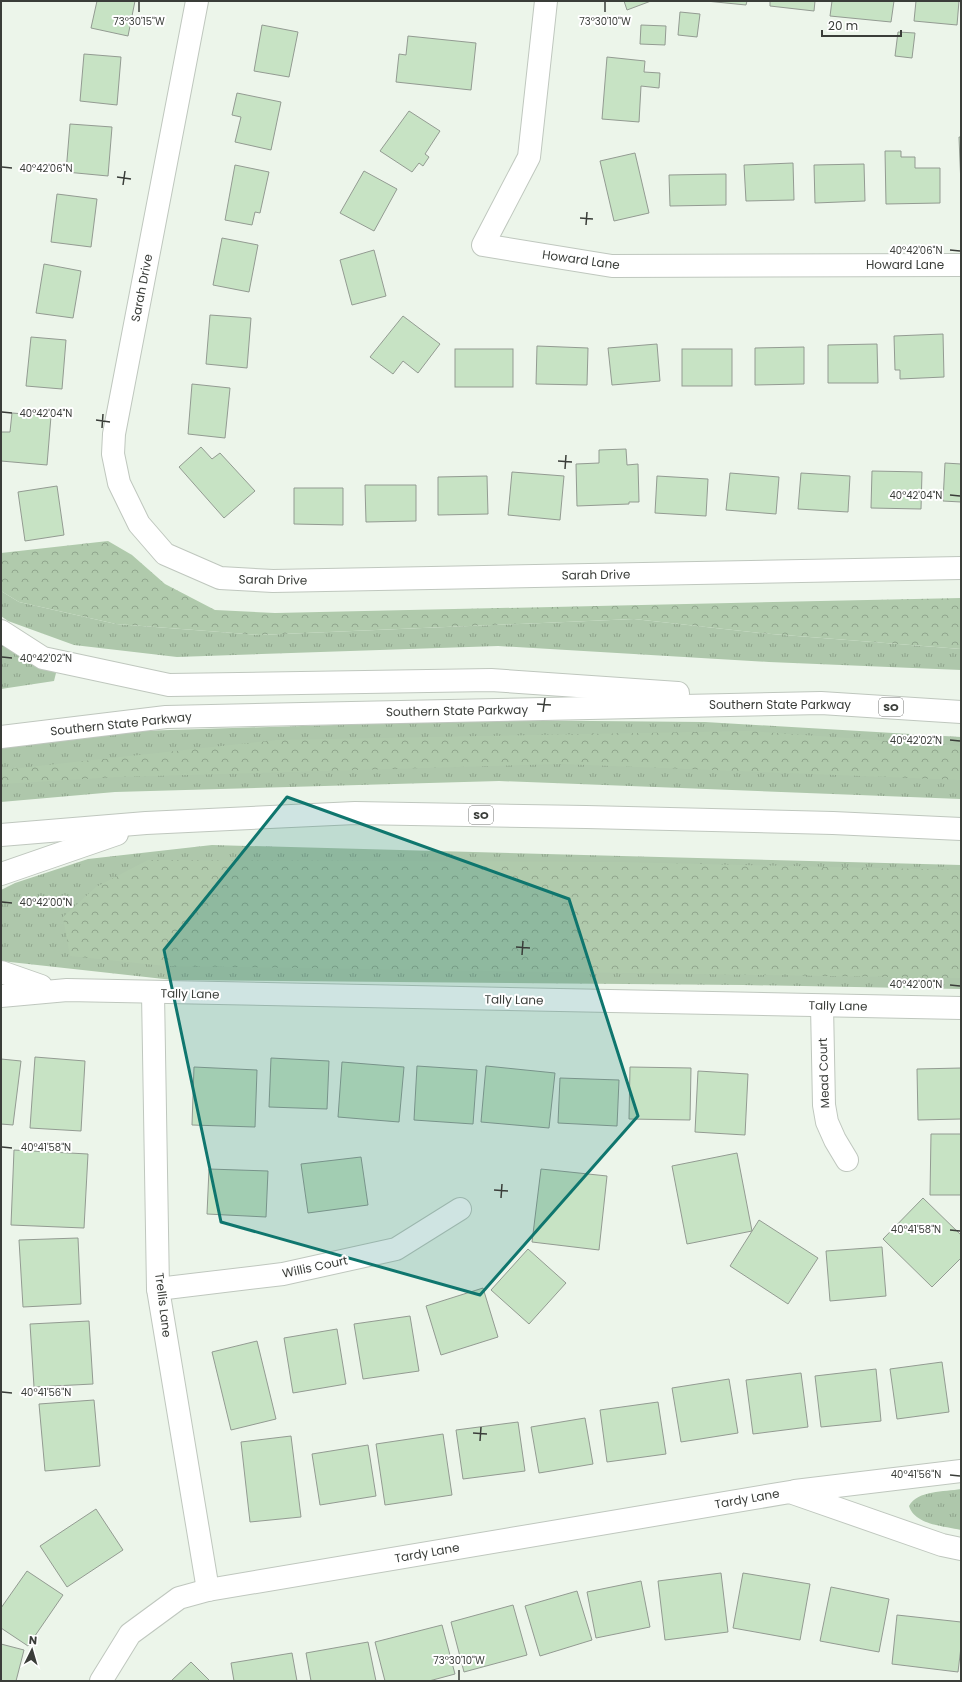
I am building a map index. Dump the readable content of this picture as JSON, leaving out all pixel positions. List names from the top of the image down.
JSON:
{
  "streets": {
    "main road": [
      "Howard Lane",
      "Sarah Drive",
      "Southern State Parkway",
      "SO",
      "Tally Lane",
      "Mead Court",
      "Willis Court",
      "Trellis Lane",
      "Tardy Lane"
    ]
  },
  "crossings": [
    ["Tally Lane", "Mead Court"],
    ["Tally Lane", "Trellis Lane"],
    ["Willis Court", "Trellis Lane"],
    ["Trellis Lane", "Tardy Lane"]
  ],
  "scale_bar": "20 m",
  "north": "top",
  "coordinates": [
    "73°30'15\"W",
    "73°30'10\"W",
    "40°42'06\"N",
    "40°42'04\"N",
    "40°42'02\"N",
    "40°42'00\"N",
    "40°41'58\"N",
    "40°41'56\"N"
  ]
}
